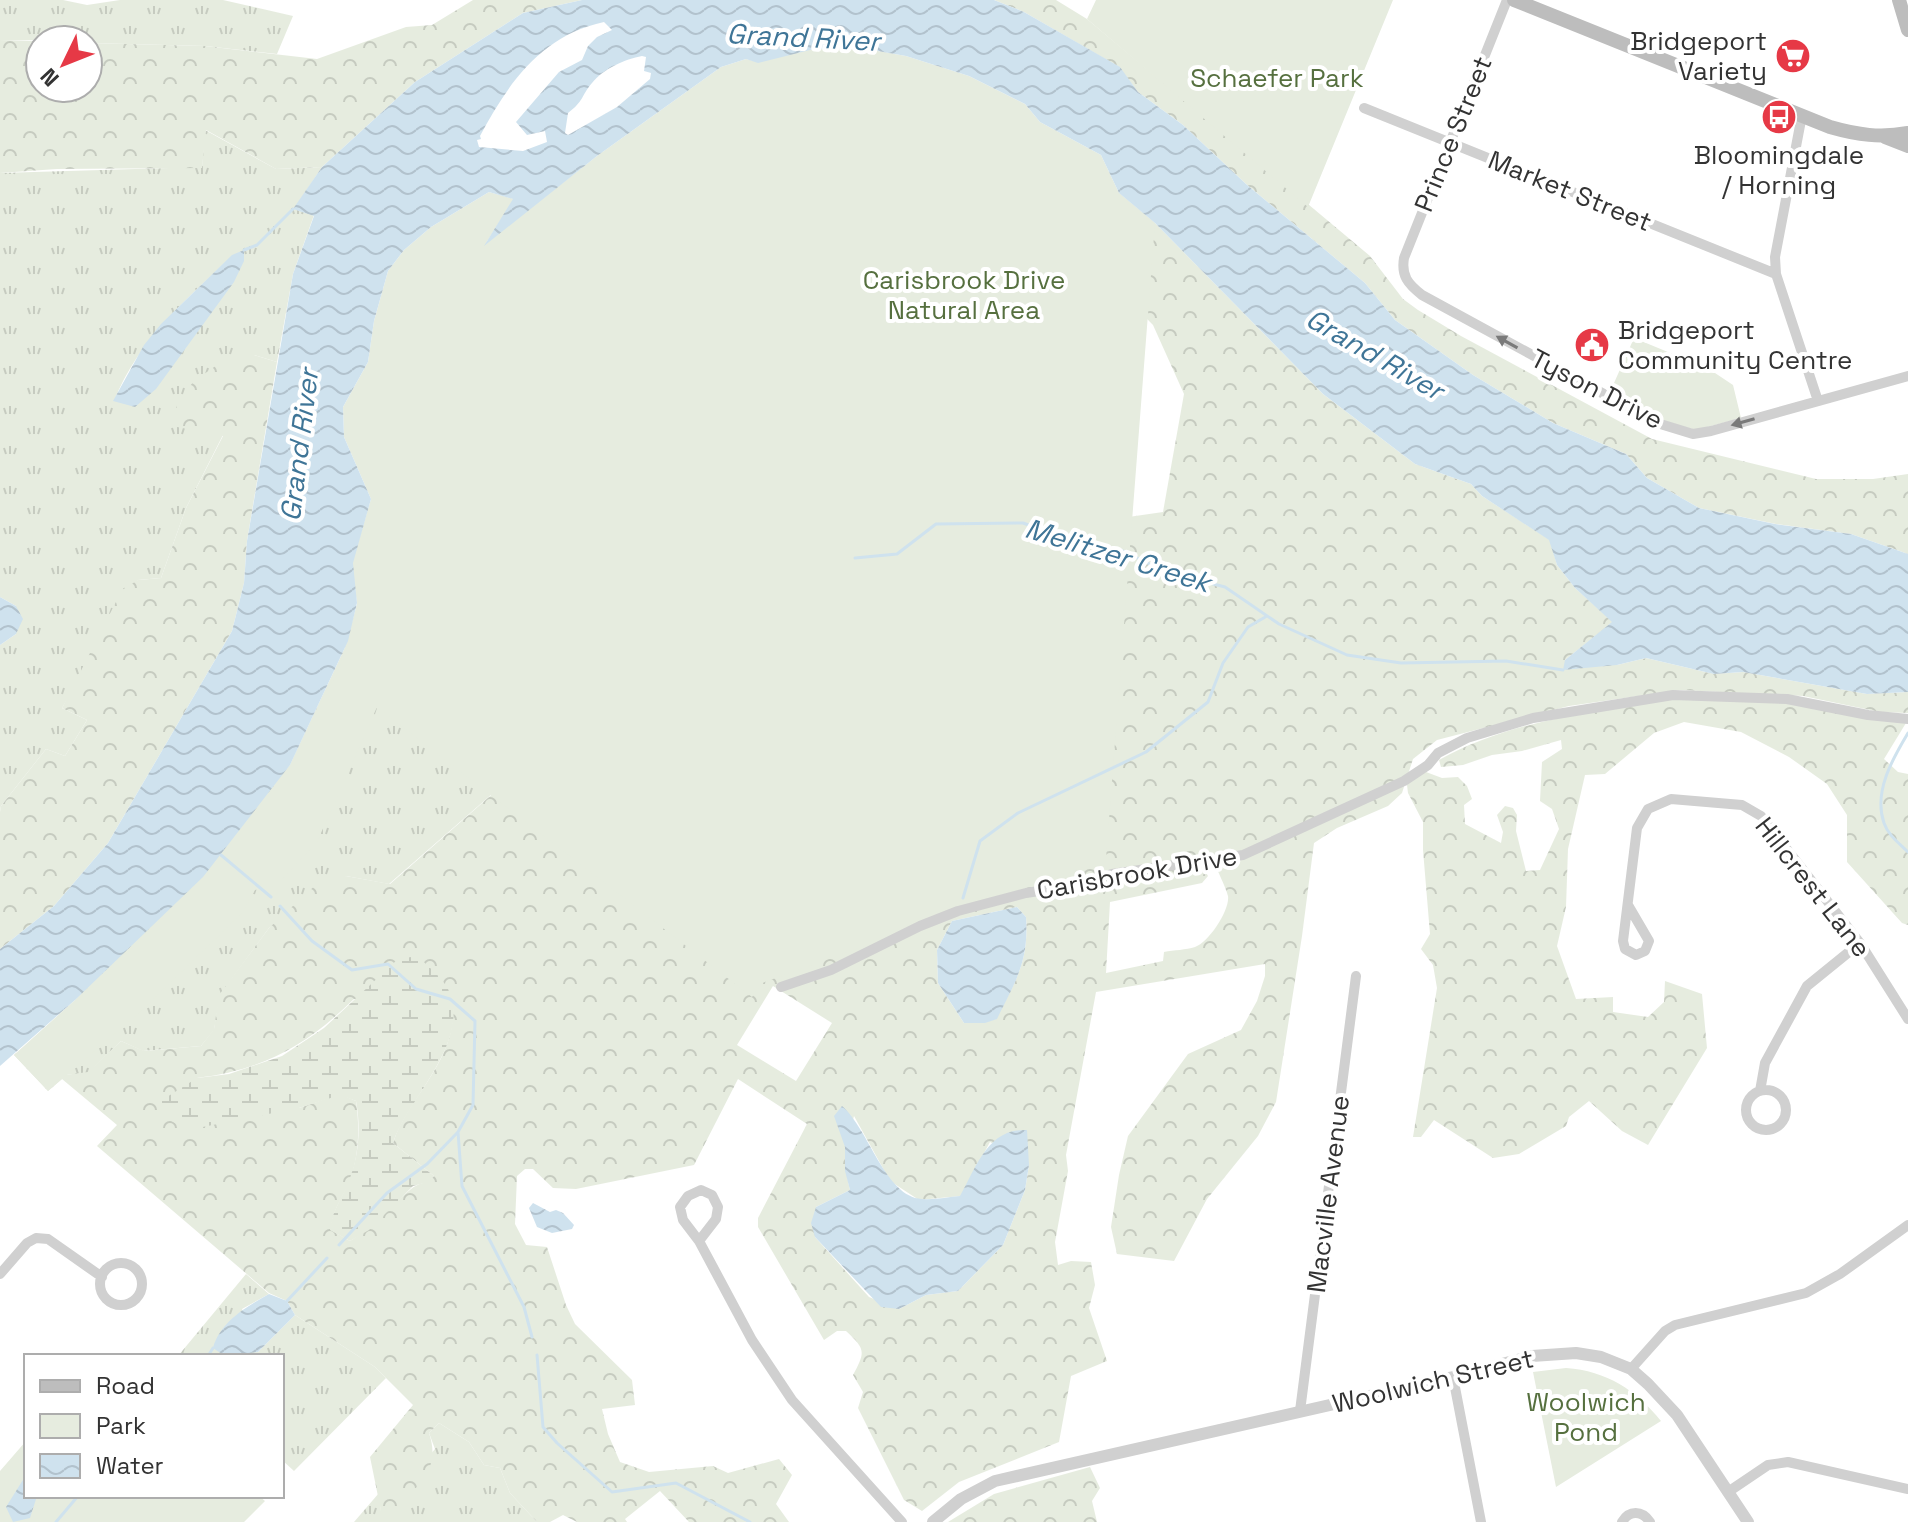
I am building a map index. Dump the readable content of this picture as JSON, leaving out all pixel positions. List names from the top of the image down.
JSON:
{
  "streets": {
    "street": [
      "Prince Street",
      "Market Street",
      "Tyson Drive",
      "Carisbrook Drive",
      "Hillcrest Lane",
      "Macville Avenue",
      "Woolwich Street"
    ]
  },
  "crossings": [
    ["Prince Street", "Market Street"],
    ["Prince Street", "Tyson Drive"],
    ["Macville Avenue", "Woolwich Street"]
  ],
  "one_way": ["Tyson Drive"],
  "water": ["Grand River", "Melitzer Creek"],
  "parks": ["Schaefer Park", "Carisbrook Drive Natural Area", "Woolwich Pond"],
  "places": {
    "supermarket": ["Bridgeport Variety"],
    "bus stop": ["Bloomingdale / Horning"],
    "public building": ["Bridgeport Community Centre"]
  },
  "legend": ["Road", "Park", "Water"],
  "north": "bottom left"
}
